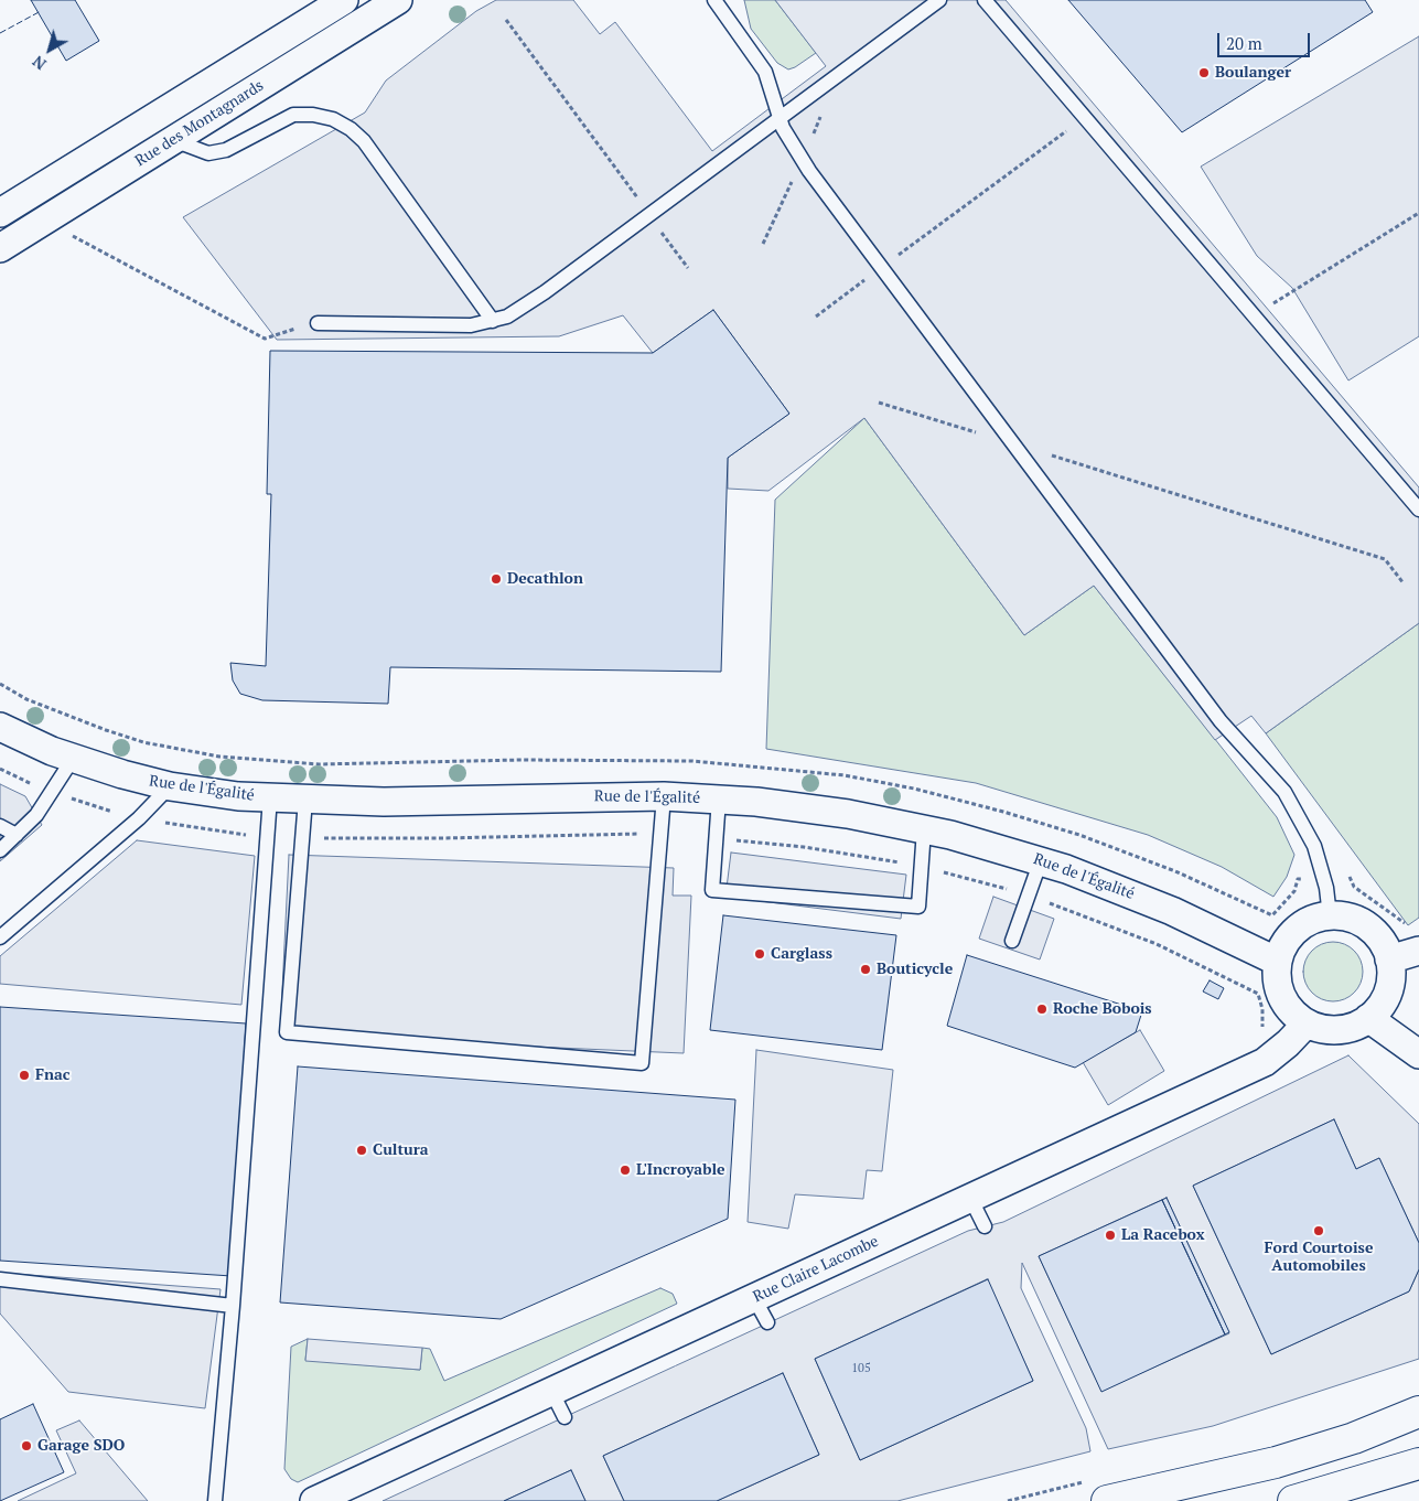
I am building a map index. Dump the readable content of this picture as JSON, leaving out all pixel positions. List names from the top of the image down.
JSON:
{
  "streets": {
    "street": ["Rue des Montagnards", "Rue de l'Égalité", "Rue Claire Lacombe"]
  },
  "crossings": [
    ["Rue de l'Égalité", "Rue Claire Lacombe"]
  ],
  "places": [
    "Boulanger",
    "Decathlon",
    "Carglass",
    "Bouticycle",
    "Roche Bobois",
    "Fnac",
    "Cultura",
    "L'Incroyable",
    "Ford Courtoise Automobiles",
    "La Racebox",
    "Garage SDO"
  ],
  "house_numbers": ["105"],
  "scale_bar": "20 m",
  "north": "bottom left"
}
